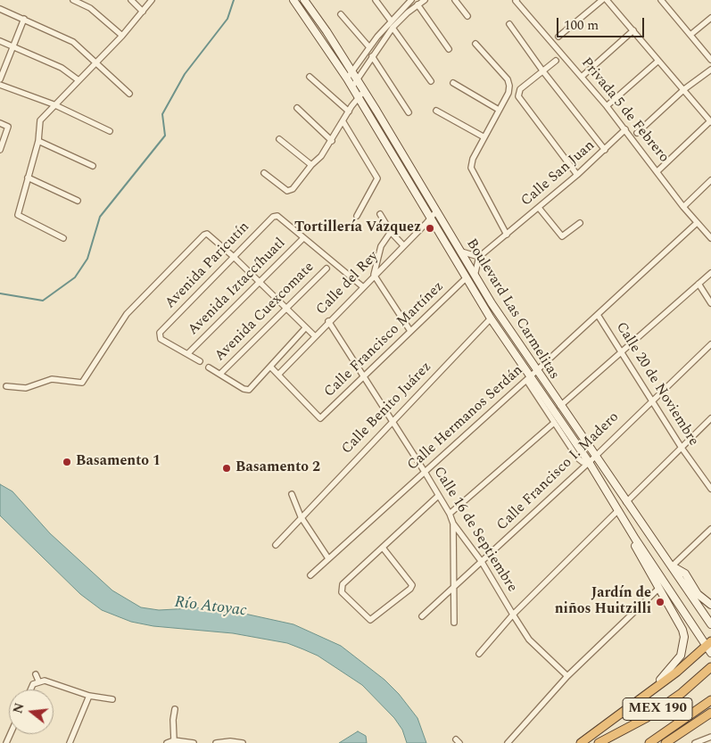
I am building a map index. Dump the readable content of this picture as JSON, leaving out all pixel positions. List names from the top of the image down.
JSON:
{
  "streets": {
    "highway": ["MEX 190"],
    "main road": ["Boulevard Las Carmelitas"],
    "street": [
      "Privada 5 de Febrero",
      "Calle San Juan",
      "Avenida Paricutín",
      "Calle del Rey",
      "Avenida Iztaccíhuatl",
      "Avenida Cuexcomate",
      "Calle Francisco Martínez",
      "Calle 20 de Noviembre",
      "Calle Benito Juárez",
      "Calle Hermanos Serdán",
      "Calle Francisco I. Madero",
      "Calle 16 de Septiembre"
    ]
  },
  "crossings": [
    ["Privada 5 de Febrero", "Calle San Juan"],
    ["Privada 5 de Febrero", "Calle Hermanos Serdán"],
    ["Avenida Paricutín", "Avenida Iztaccíhuatl"],
    ["Calle del Rey", "Boulevard Las Carmelitas"],
    ["Calle del Rey", "Avenida Cuexcomate"],
    ["Calle del Rey", "Calle Francisco Martínez"],
    ["Calle del Rey", "Calle 16 de Septiembre"],
    ["Boulevard Las Carmelitas", "Calle Francisco Martínez"],
    ["Boulevard Las Carmelitas", "Calle Benito Juárez"],
    ["Boulevard Las Carmelitas", "Calle Hermanos Serdán"],
    ["Boulevard Las Carmelitas", "Calle Francisco I. Madero"],
    ["Calle Francisco Martínez", "Calle 16 de Septiembre"],
    ["Calle 20 de Noviembre", "Calle Hermanos Serdán"],
    ["Calle 20 de Noviembre", "Calle Francisco I. Madero"],
    ["Calle Benito Juárez", "Calle 16 de Septiembre"],
    ["Calle Hermanos Serdán", "Calle 16 de Septiembre"],
    ["Calle Francisco I. Madero", "Calle 16 de Septiembre"]
  ],
  "water": ["Río Atoyac"],
  "places": [
    "Tortillería Vázquez",
    "Basamento 1",
    "Basamento 2",
    "Jardín de niños Huitzilli"
  ],
  "scale_bar": "100 m",
  "north": "left"
}
